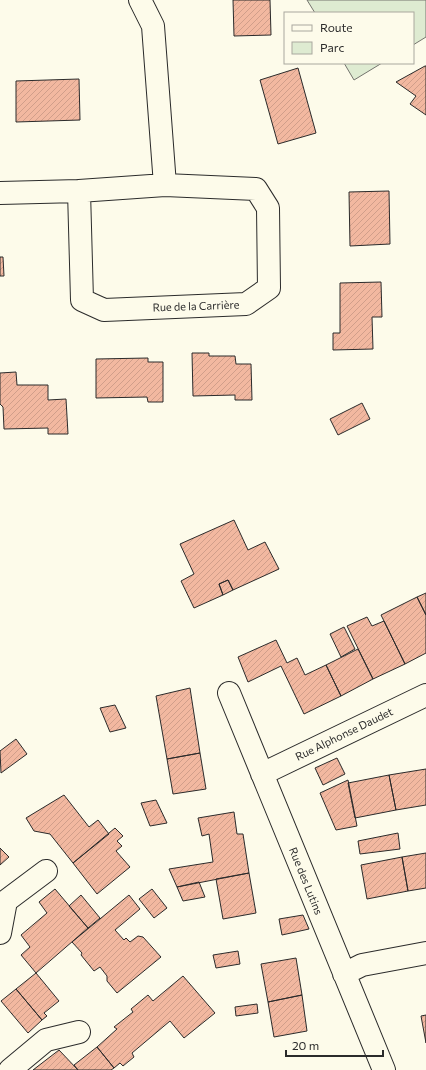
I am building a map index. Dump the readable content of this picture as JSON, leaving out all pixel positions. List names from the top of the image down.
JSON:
{
  "streets": {
    "street": ["Rue de la Carrière", "Rue Alphonse Daudet", "Rue des Lutins"]
  },
  "crossings": [
    ["Rue Alphonse Daudet", "Rue des Lutins"]
  ],
  "legend": ["Route", "Parc"],
  "scale_bar": "20 m"
}
